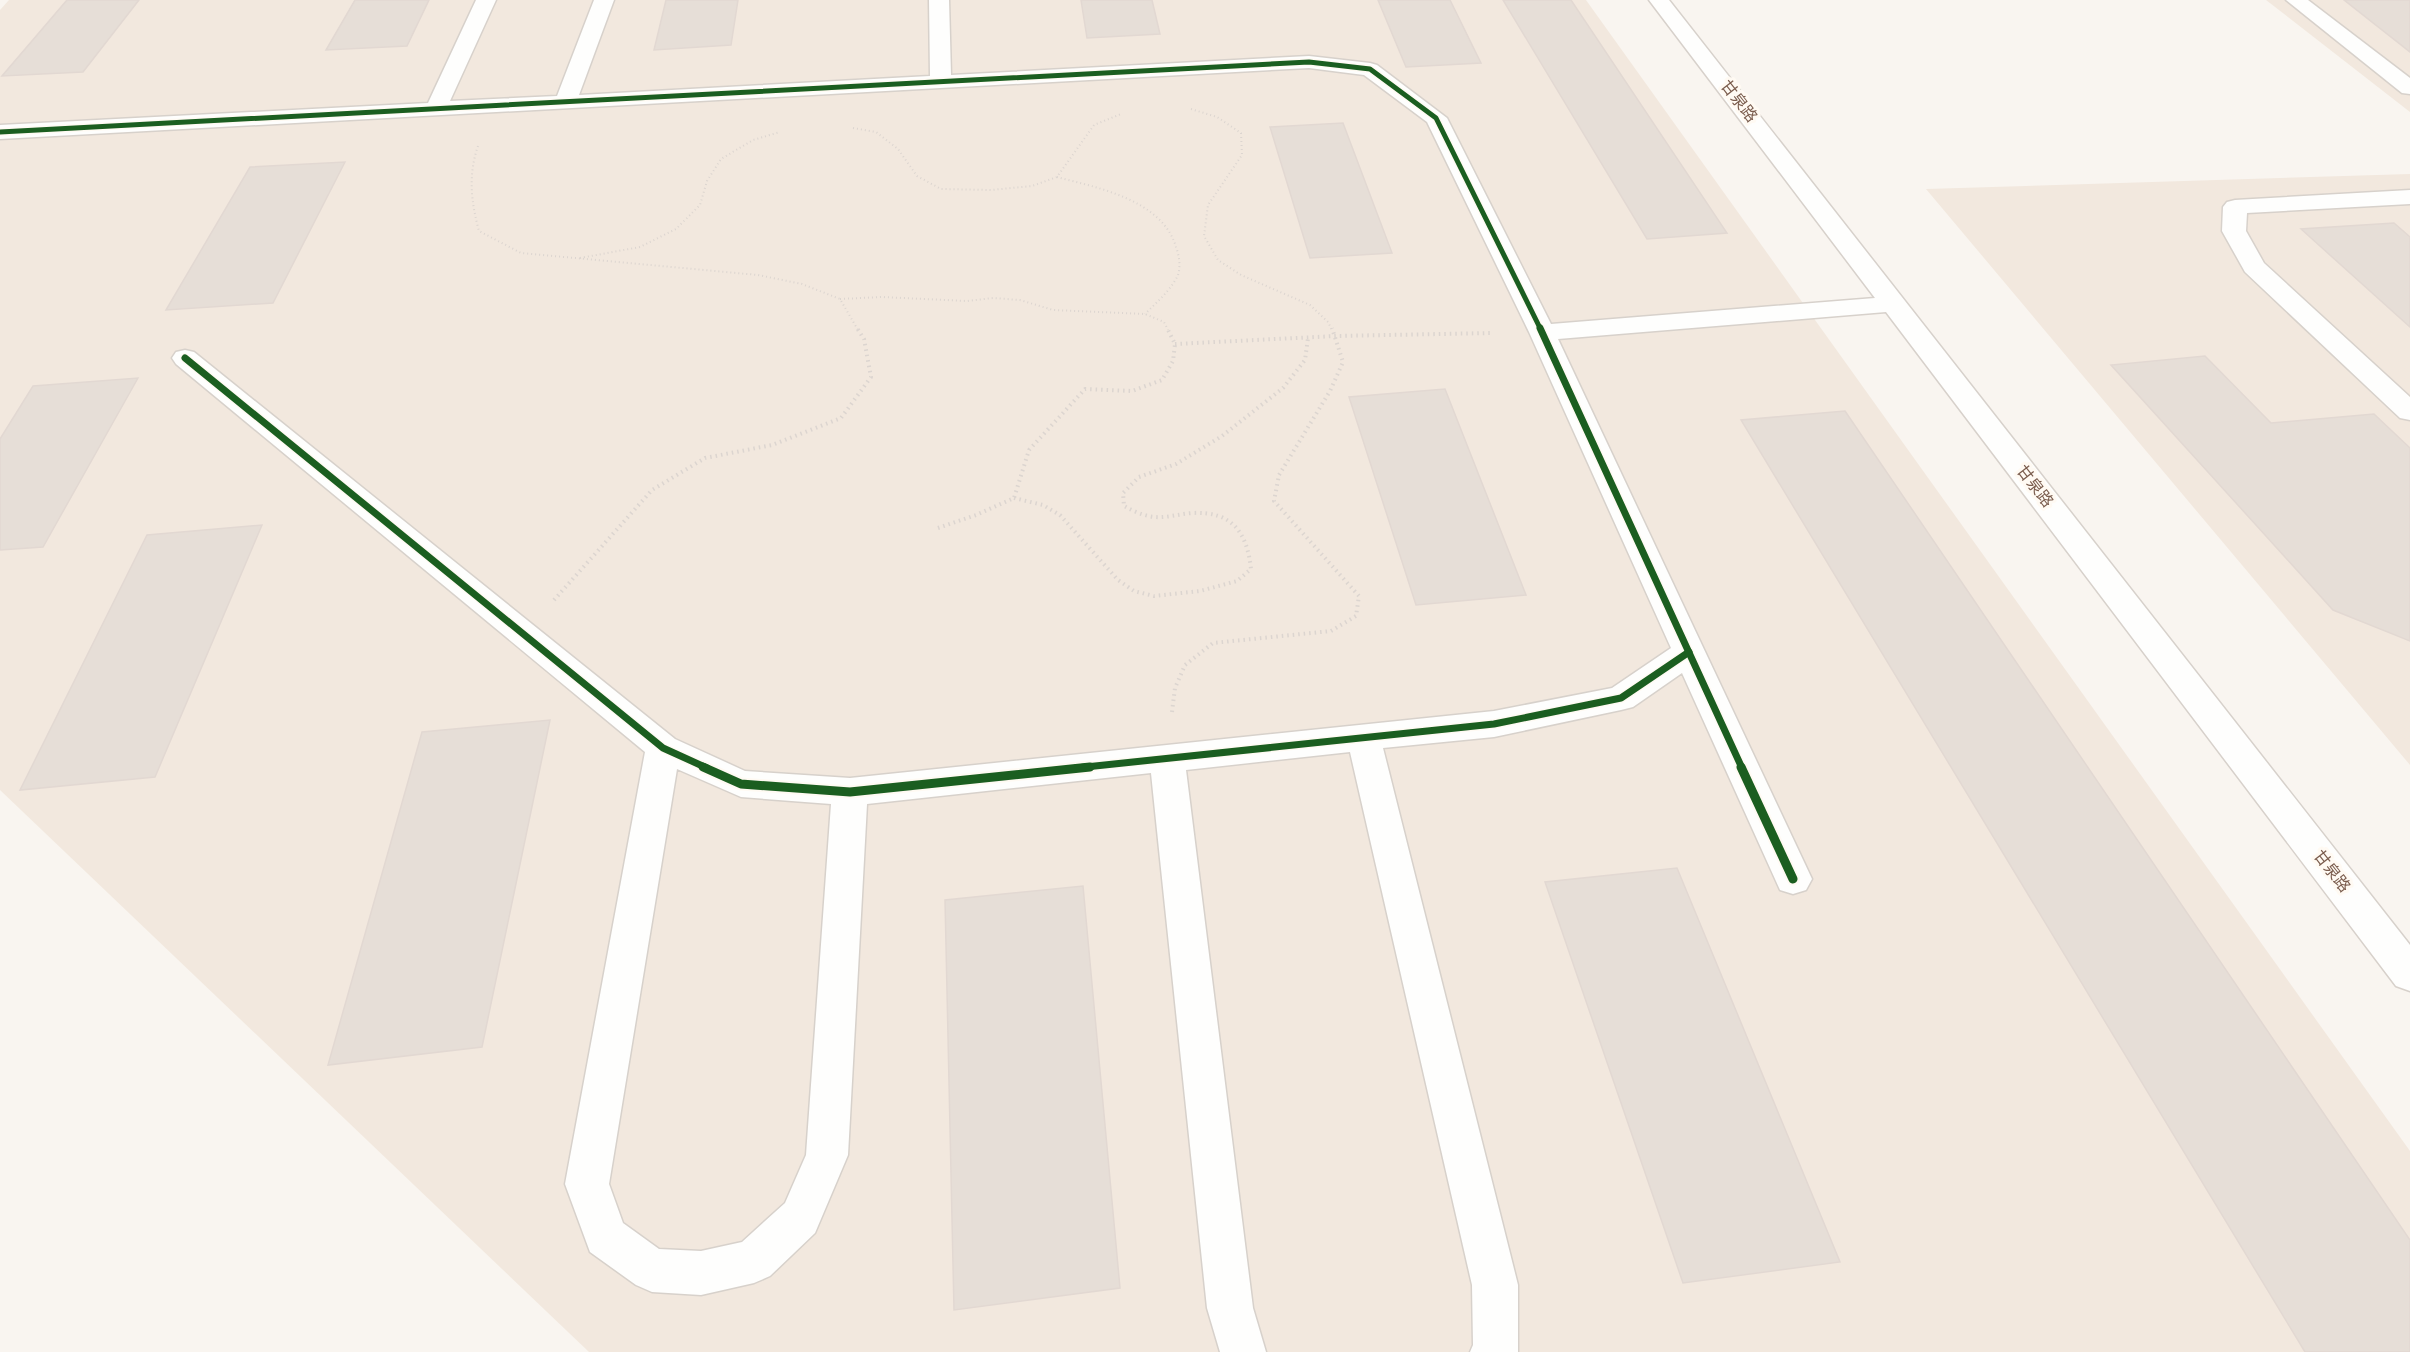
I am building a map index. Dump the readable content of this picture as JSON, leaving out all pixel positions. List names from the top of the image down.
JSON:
{
  "streets": {
    "street": ["甘泉路"]
  }
}
